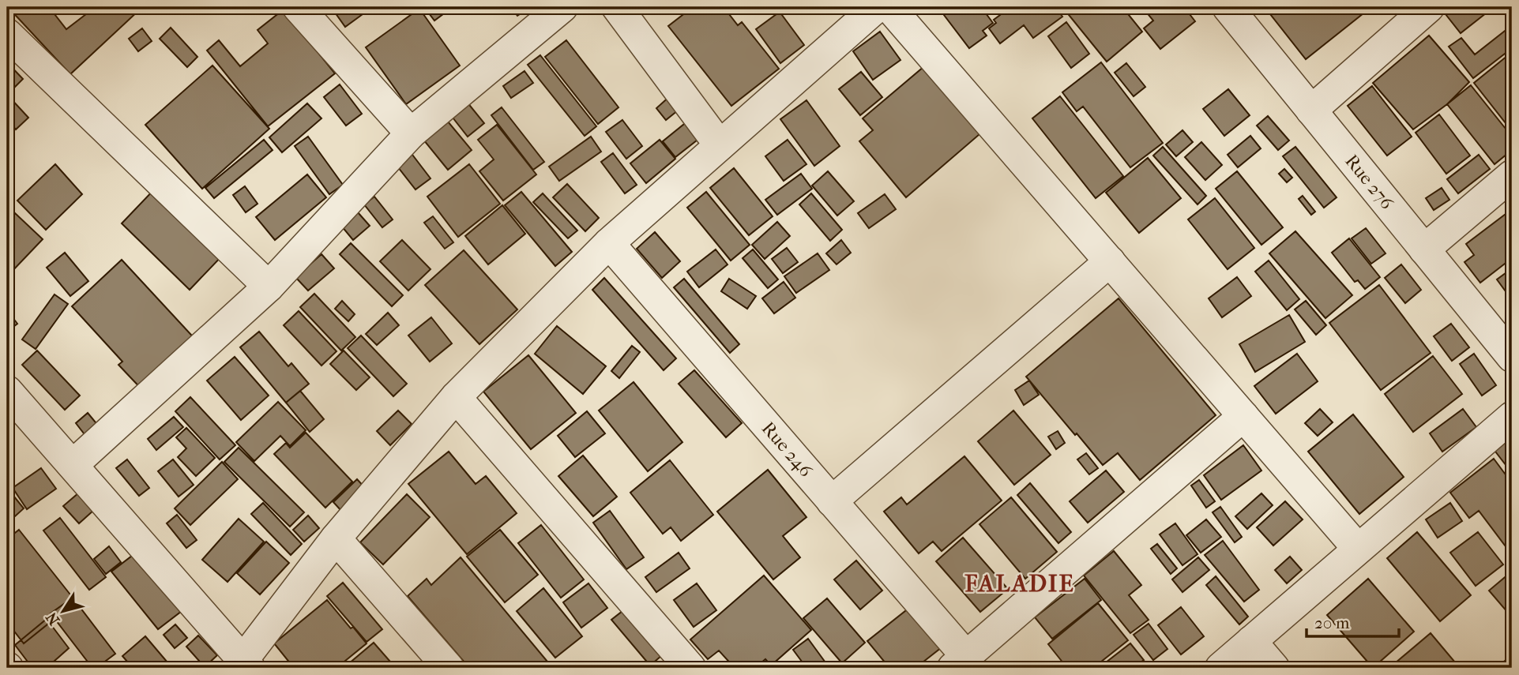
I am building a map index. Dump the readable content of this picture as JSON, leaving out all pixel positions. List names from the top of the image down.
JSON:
{
  "streets": {
    "street": ["Rue 276", "Rue 246"]
  },
  "districts": ["FALADIE"],
  "scale_bar": "20 m",
  "north": "bottom left"
}
